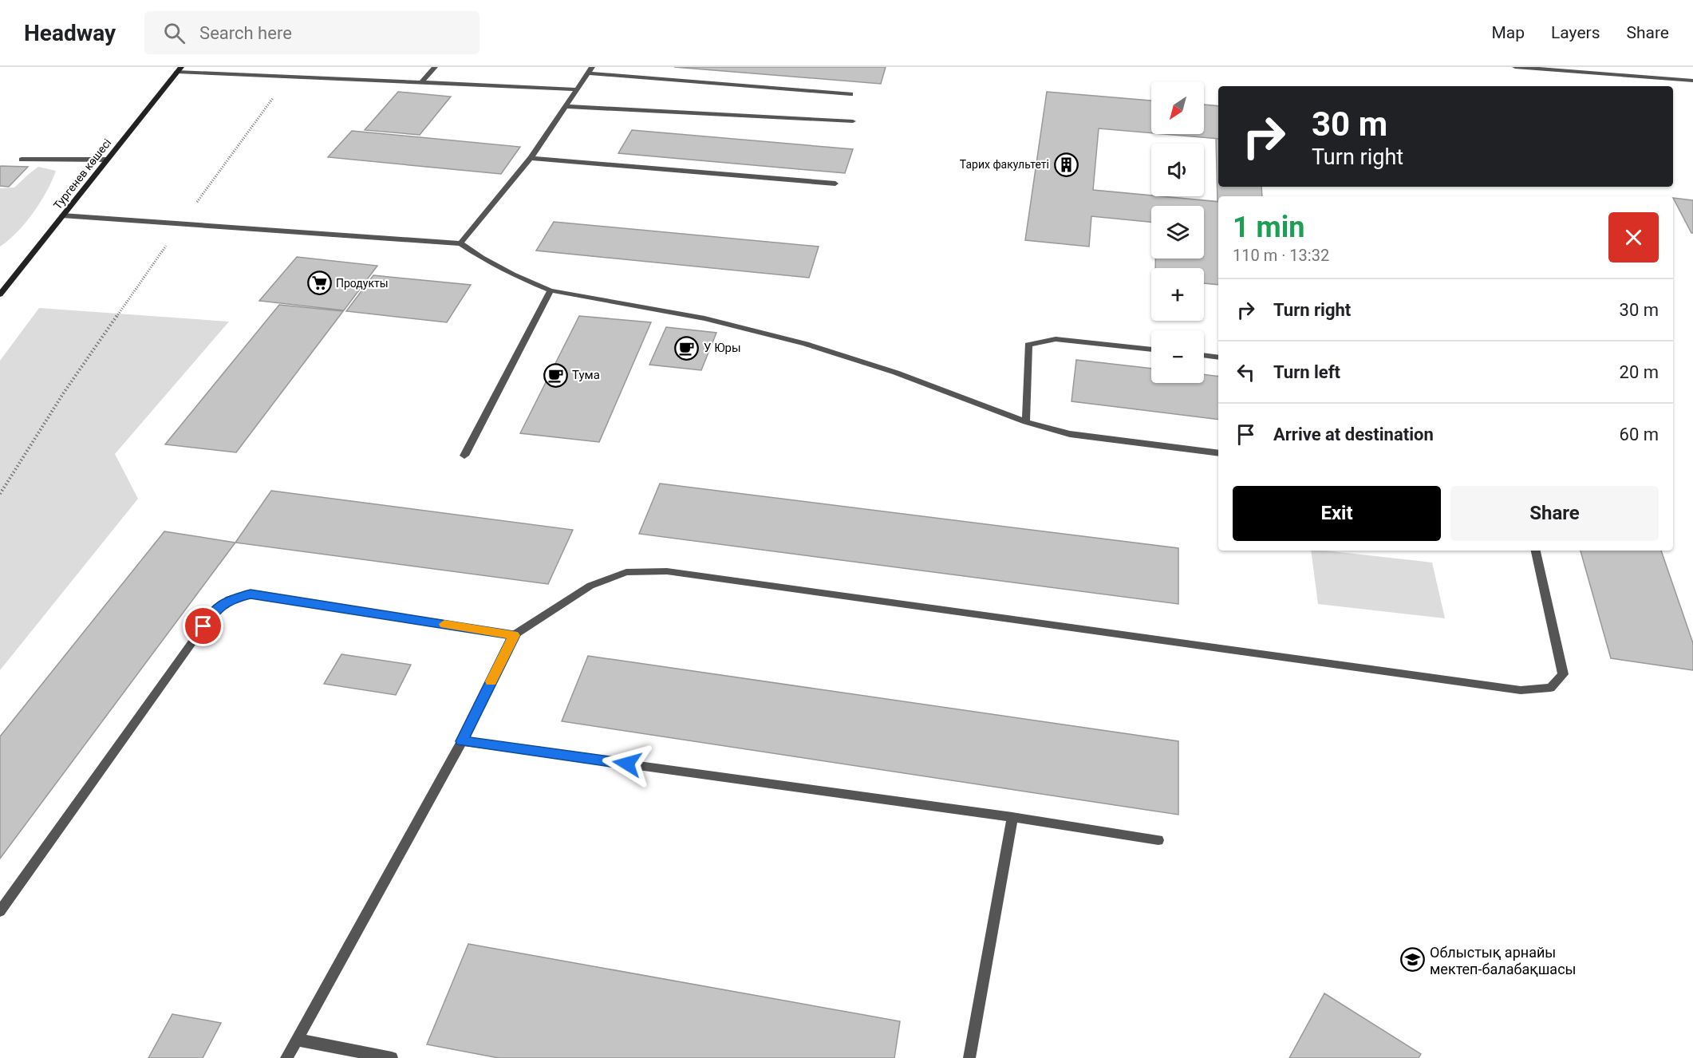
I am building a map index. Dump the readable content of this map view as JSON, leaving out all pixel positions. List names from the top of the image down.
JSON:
{
  "streets": {
    "main road": ["Тургенев көшесі"]
  },
  "places": {
    "building": ["Тарих факультеті"],
    "supermarket": ["Продукты"],
    "cafe": ["У Юры", "Тума"],
    "school or university": ["Облыстық арнайы мектеп-балабақшасы"]
  },
  "north": "bottom left",
  "page": {
    "header": "Headway",
    "search": "Search here",
    "nav": ["Map", "Layers", "Share"],
    "map_buttons": ["+", "−"],
    "turn": ["30 m", "Turn right"],
    "heading": ["1 min", "110 m · 13:32"],
    "list": [
      {
        "name": "Turn right",
        "value": "30 m"
      },
      {
        "name": "Turn left",
        "value": "20 m"
      },
      {
        "name": "Arrive at destination",
        "value": "60 m"
      }
    ],
    "buttons": ["Exit", "Share"]
  }
}
